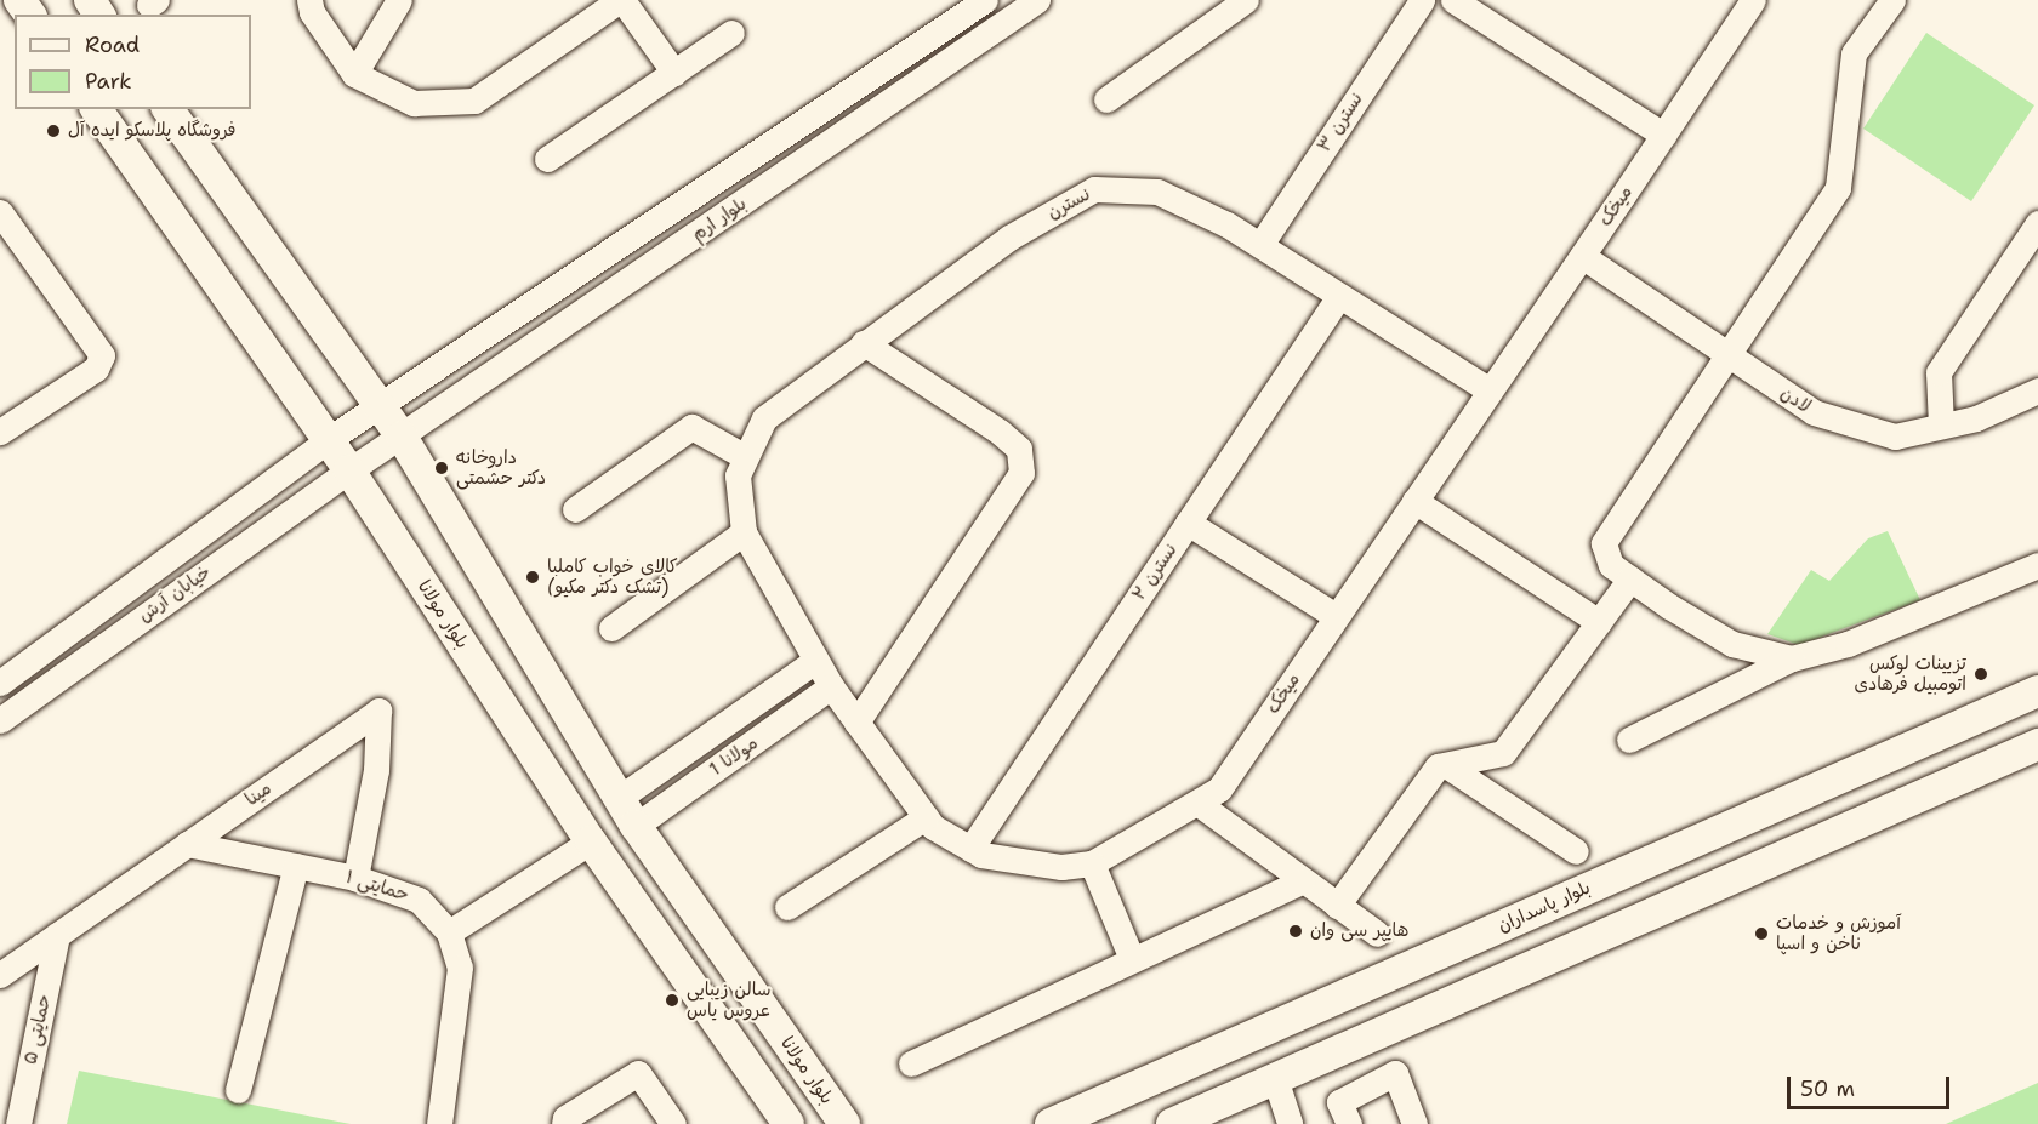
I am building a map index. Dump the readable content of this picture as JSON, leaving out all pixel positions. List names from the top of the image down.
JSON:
{
  "streets": {
    "main road": ["بلوار مولانا", "بلوار پاسداران"],
    "street": [
      "نسترن ۳",
      "نسترن",
      "میخک",
      "بلوار ارم",
      "لادن",
      "نسترن ۲",
      "خیابان آرش",
      "مولانا 1",
      "مینا",
      "حمایتی ۱",
      "حمایتی ۵"
    ]
  },
  "crossings": [
    ["نسترن ۳", "نسترن"],
    ["نسترن", "میخک"],
    ["نسترن", "نسترن ۲"],
    ["میخک", "لادن"],
    ["میخک", "نسترن ۲"],
    ["میخک", "مولانا 1"],
    ["بلوار ارم", "خیابان آرش"],
    ["بلوار ارم", "بلوار مولانا"],
    ["خیابان آرش", "بلوار مولانا"],
    ["بلوار مولانا", "مولانا 1"],
    ["مینا", "حمایتی ۱"],
    ["مینا", "حمایتی ۵"]
  ],
  "places": [
    "فروشگاه پلاسکو ایده آل",
    "داروخانه دکتر حشمتی",
    "کالای خواب کاملیا (تشک دکتر مکیو)",
    "تزیینات لوکس اتومبیل فرهادی",
    "هایپر سی وان",
    "آموزش و خدمات ناخن و اسپا",
    "سالن زیبایی عروس یاس"
  ],
  "legend": ["Road", "Park"],
  "scale_bar": "50 m"
}
